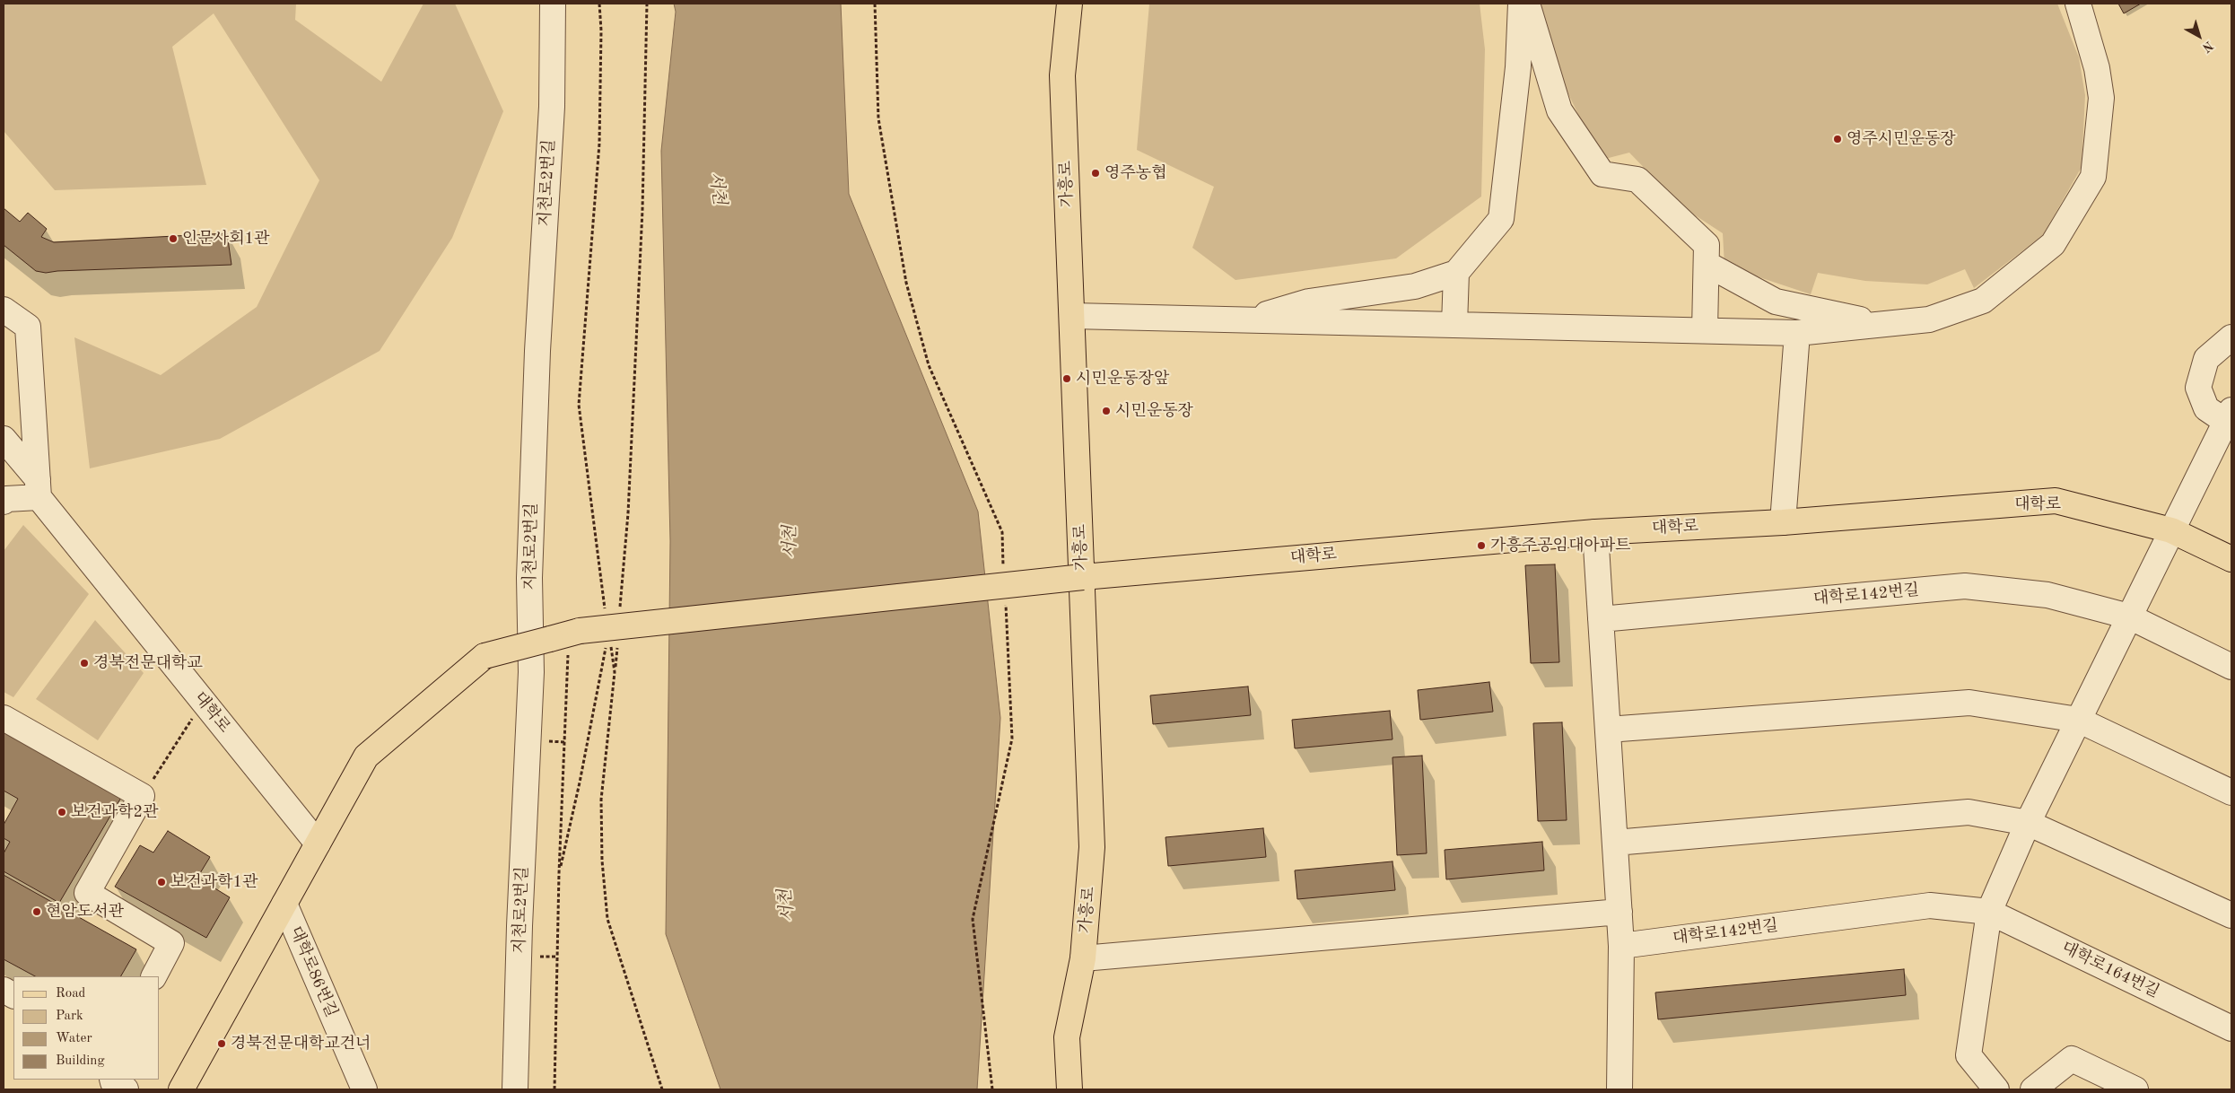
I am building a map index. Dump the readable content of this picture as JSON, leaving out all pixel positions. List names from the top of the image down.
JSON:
{
  "streets": {
    "main road": ["가흥로", "대학로"],
    "street": [
      "지천로2번길",
      "대학로142번길",
      "대학로164번길",
      "대학로86번길"
    ]
  },
  "crossings": [
    ["가흥로", "대학로"],
    ["대학로142번길", "대학로164번길"]
  ],
  "water": ["서천"],
  "places": [
    "영주시민운동장",
    "영주농협",
    "인문사회1관",
    "시민운동장앞",
    "시민운동장",
    "가흥주공임대아파트",
    "경북전문대학교",
    "보건과학2관",
    "보건과학1관",
    "현암도서관",
    "경북전문대학교건너"
  ],
  "legend": [
    "Road",
    "Park",
    "Water",
    "Building"
  ],
  "north": "bottom right"
}
